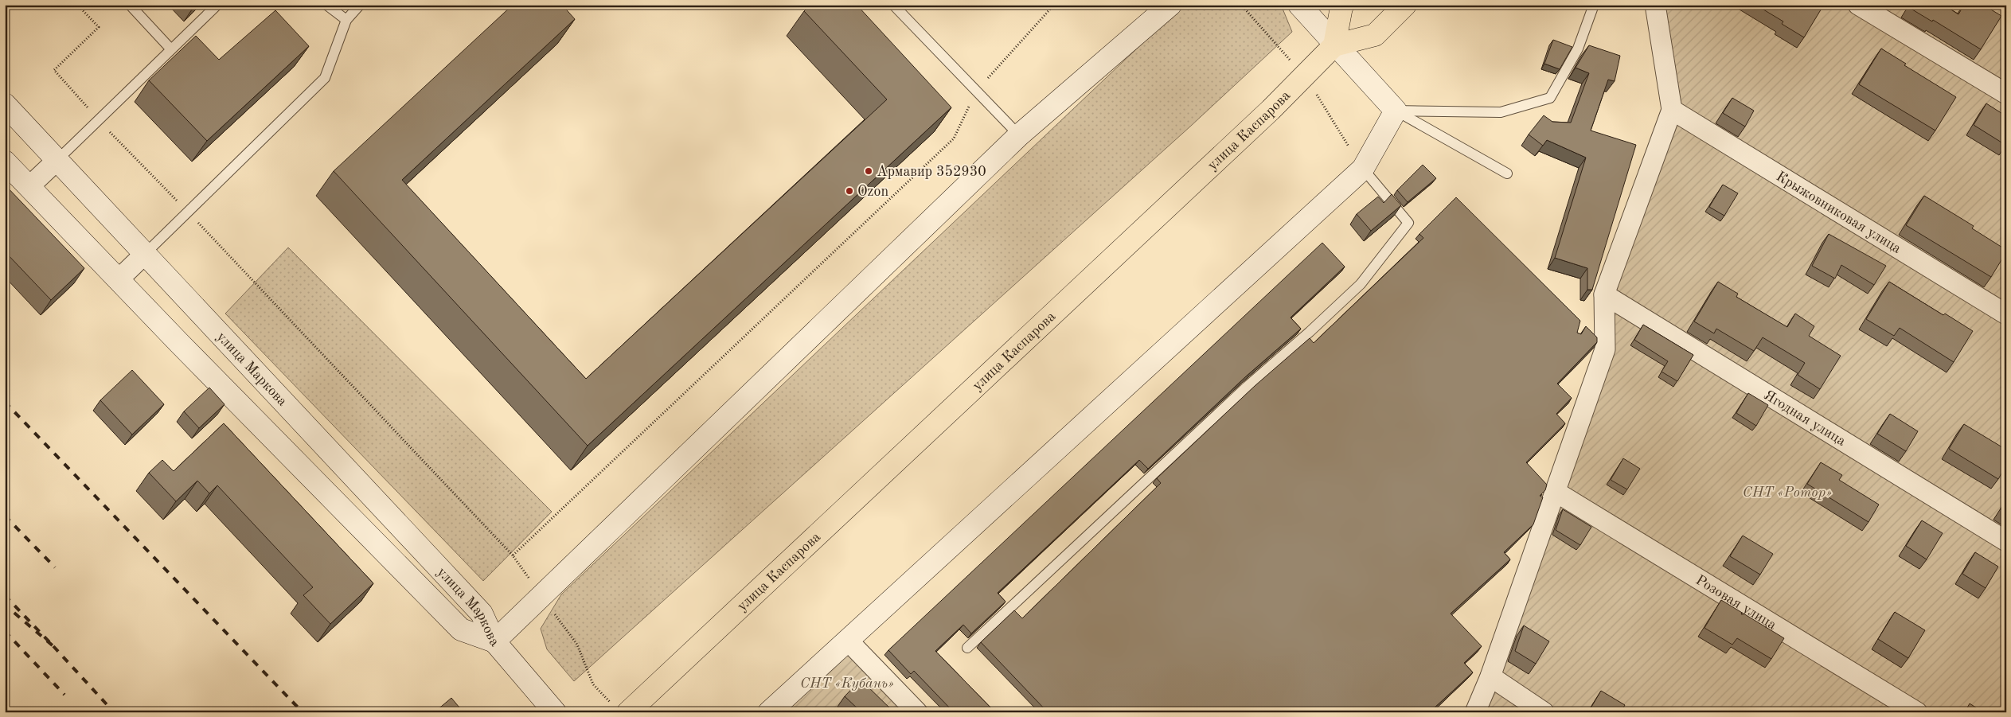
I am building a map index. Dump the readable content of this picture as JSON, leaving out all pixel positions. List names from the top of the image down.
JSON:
{
  "streets": {
    "main road": ["улица Каспарова", "улица Маркова"],
    "street": ["Крыжовниковая улица", "Ягодная улица", "Розовая улица"]
  },
  "parks": ["СНТ «Ротор»", "СНТ «Кубань»"],
  "places": ["Армавир 352930", "Ozon"]
}
